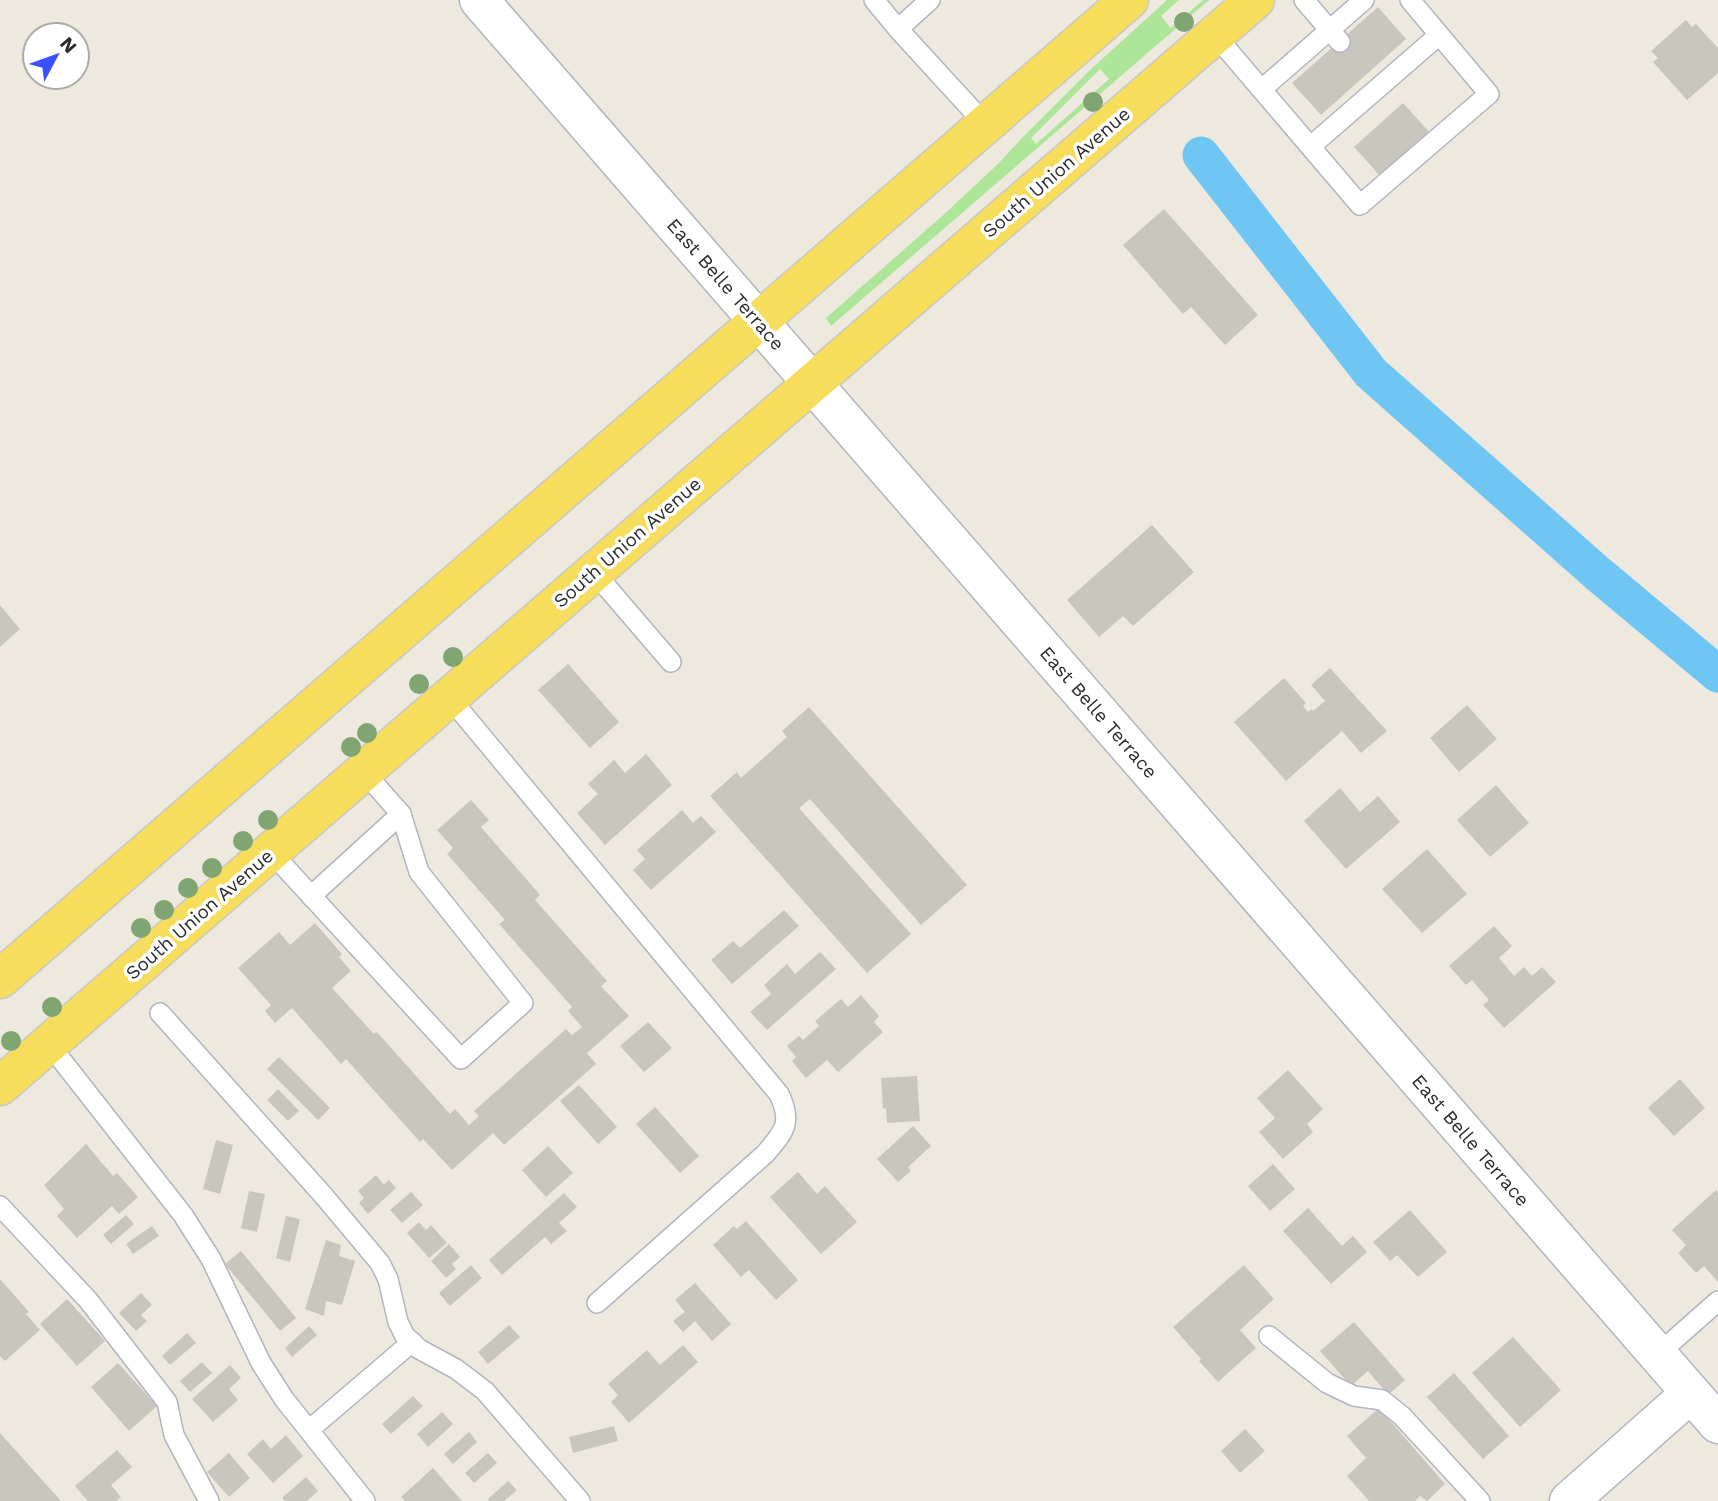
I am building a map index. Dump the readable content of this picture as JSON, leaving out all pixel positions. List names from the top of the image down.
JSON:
{
  "streets": {
    "main road": ["South Union Avenue"],
    "street": ["East Belle Terrace"]
  },
  "crossings": [
    ["South Union Avenue", "East Belle Terrace"]
  ],
  "north": "top right"
}
